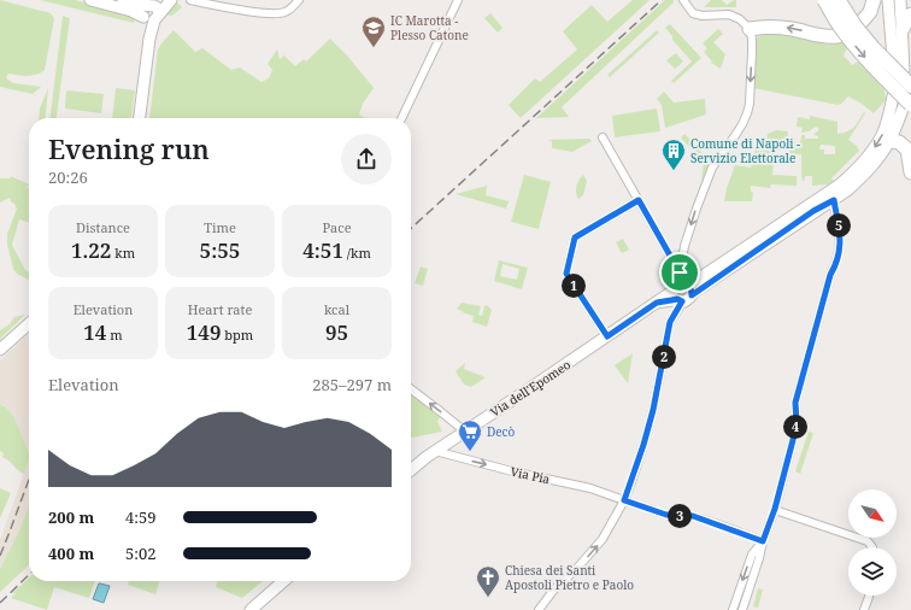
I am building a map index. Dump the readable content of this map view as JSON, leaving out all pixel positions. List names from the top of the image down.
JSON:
{
  "streets": {
    "street": ["Via dell'Epomeo", "Via Pia"]
  },
  "crossings": [
    ["Via dell'Epomeo", "Via Pia"]
  ],
  "one_way": ["Via Pia"],
  "places": {
    "school or university": ["IC Marotta - Plesso Catone"],
    "building": ["Comune di Napoli - Servizio Elettorale"],
    "supermarket": ["Decò"],
    "church": ["Chiesa dei Santi Apostoli Pietro e Paolo"]
  },
  "north": "bottom right",
  "page": {
    "heading": ["Evening run", "20:26"],
    "stats": [
      ["Distance", "1.22 km"],
      ["Time", "5:55"],
      ["Pace", "4:51 /km"],
      ["Elevation", "14 m"],
      ["Heart rate", "149 bpm"],
      ["kcal", "95"]
    ],
    "pins": [
      "5",
      "1",
      "2",
      "4",
      "3"
    ],
    "chart": ["Elevation", "285–297 m"],
    "list": [
      {
        "name": "200 m",
        "note": "4:59"
      },
      {
        "name": "400 m",
        "note": "5:02"
      }
    ]
  }
}
